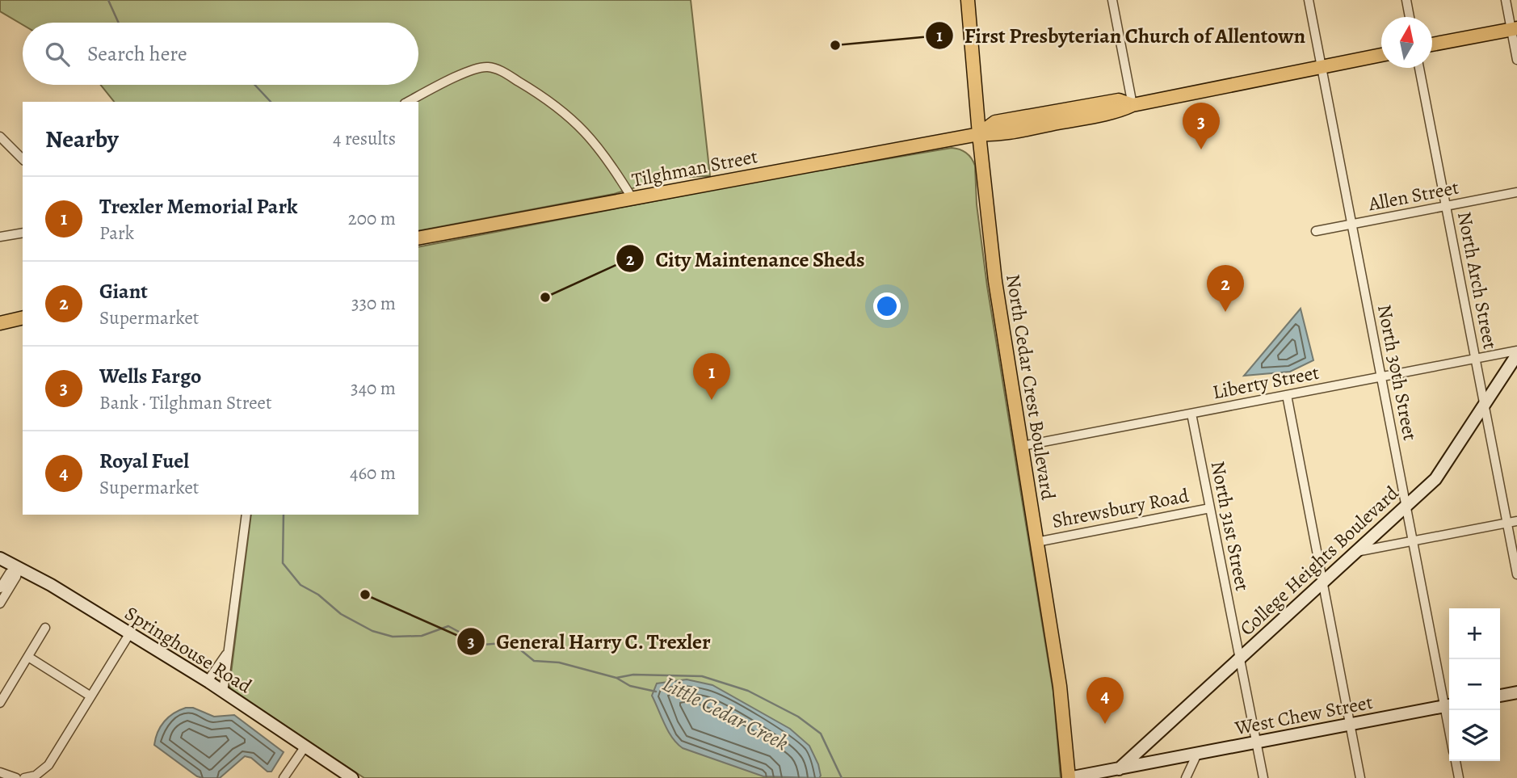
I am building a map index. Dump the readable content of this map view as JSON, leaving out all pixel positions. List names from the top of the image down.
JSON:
{
  "streets": {
    "main road": ["Tilghman Street", "North Cedar Crest Boulevard"],
    "street": [
      "Allen Street",
      "North Arch Street",
      "North 30th Street",
      "Liberty Street",
      "Shrewsbury Road",
      "North 31st Street",
      "College Heights Boulevard",
      "Springhouse Road",
      "West Chew Street"
    ]
  },
  "crossings": [
    ["Tilghman Street", "North 30th Street"],
    ["Tilghman Street", "North Cedar Crest Boulevard"],
    ["Allen Street", "North Arch Street"],
    ["Allen Street", "North 30th Street"],
    ["North Arch Street", "Liberty Street"],
    ["North Arch Street", "College Heights Boulevard"],
    ["North 30th Street", "Liberty Street"],
    ["North 30th Street", "College Heights Boulevard"],
    ["North 30th Street", "West Chew Street"],
    ["Liberty Street", "North Cedar Crest Boulevard"],
    ["Liberty Street", "North 31st Street"],
    ["Liberty Street", "College Heights Boulevard"],
    ["North Cedar Crest Boulevard", "Shrewsbury Road"],
    ["North Cedar Crest Boulevard", "West Chew Street"],
    ["Shrewsbury Road", "North 31st Street"],
    ["North 31st Street", "College Heights Boulevard"],
    ["North 31st Street", "West Chew Street"],
    ["College Heights Boulevard", "West Chew Street"]
  ],
  "water": ["Little Cedar Creek"],
  "places": ["First Presbyterian Church of Allentown", "City Maintenance Sheds", "General Harry C. Trexler"],
  "north": "top",
  "page": {
    "search": "Search here",
    "heading": ["Nearby", "4 results"],
    "pins": [
      "3",
      "2",
      "1",
      "4"
    ],
    "list": [
      {
        "mark": "1",
        "name": "Trexler Memorial Park",
        "note": "Park",
        "value": "200 m"
      },
      {
        "mark": "2",
        "name": "Giant",
        "note": "Supermarket",
        "value": "330 m"
      },
      {
        "mark": "3",
        "name": "Wells Fargo",
        "note": "Bank · Tilghman Street",
        "value": "340 m"
      },
      {
        "mark": "4",
        "name": "Royal Fuel",
        "note": "Supermarket",
        "value": "460 m"
      }
    ],
    "map_buttons": ["+", "−"]
  }
}
